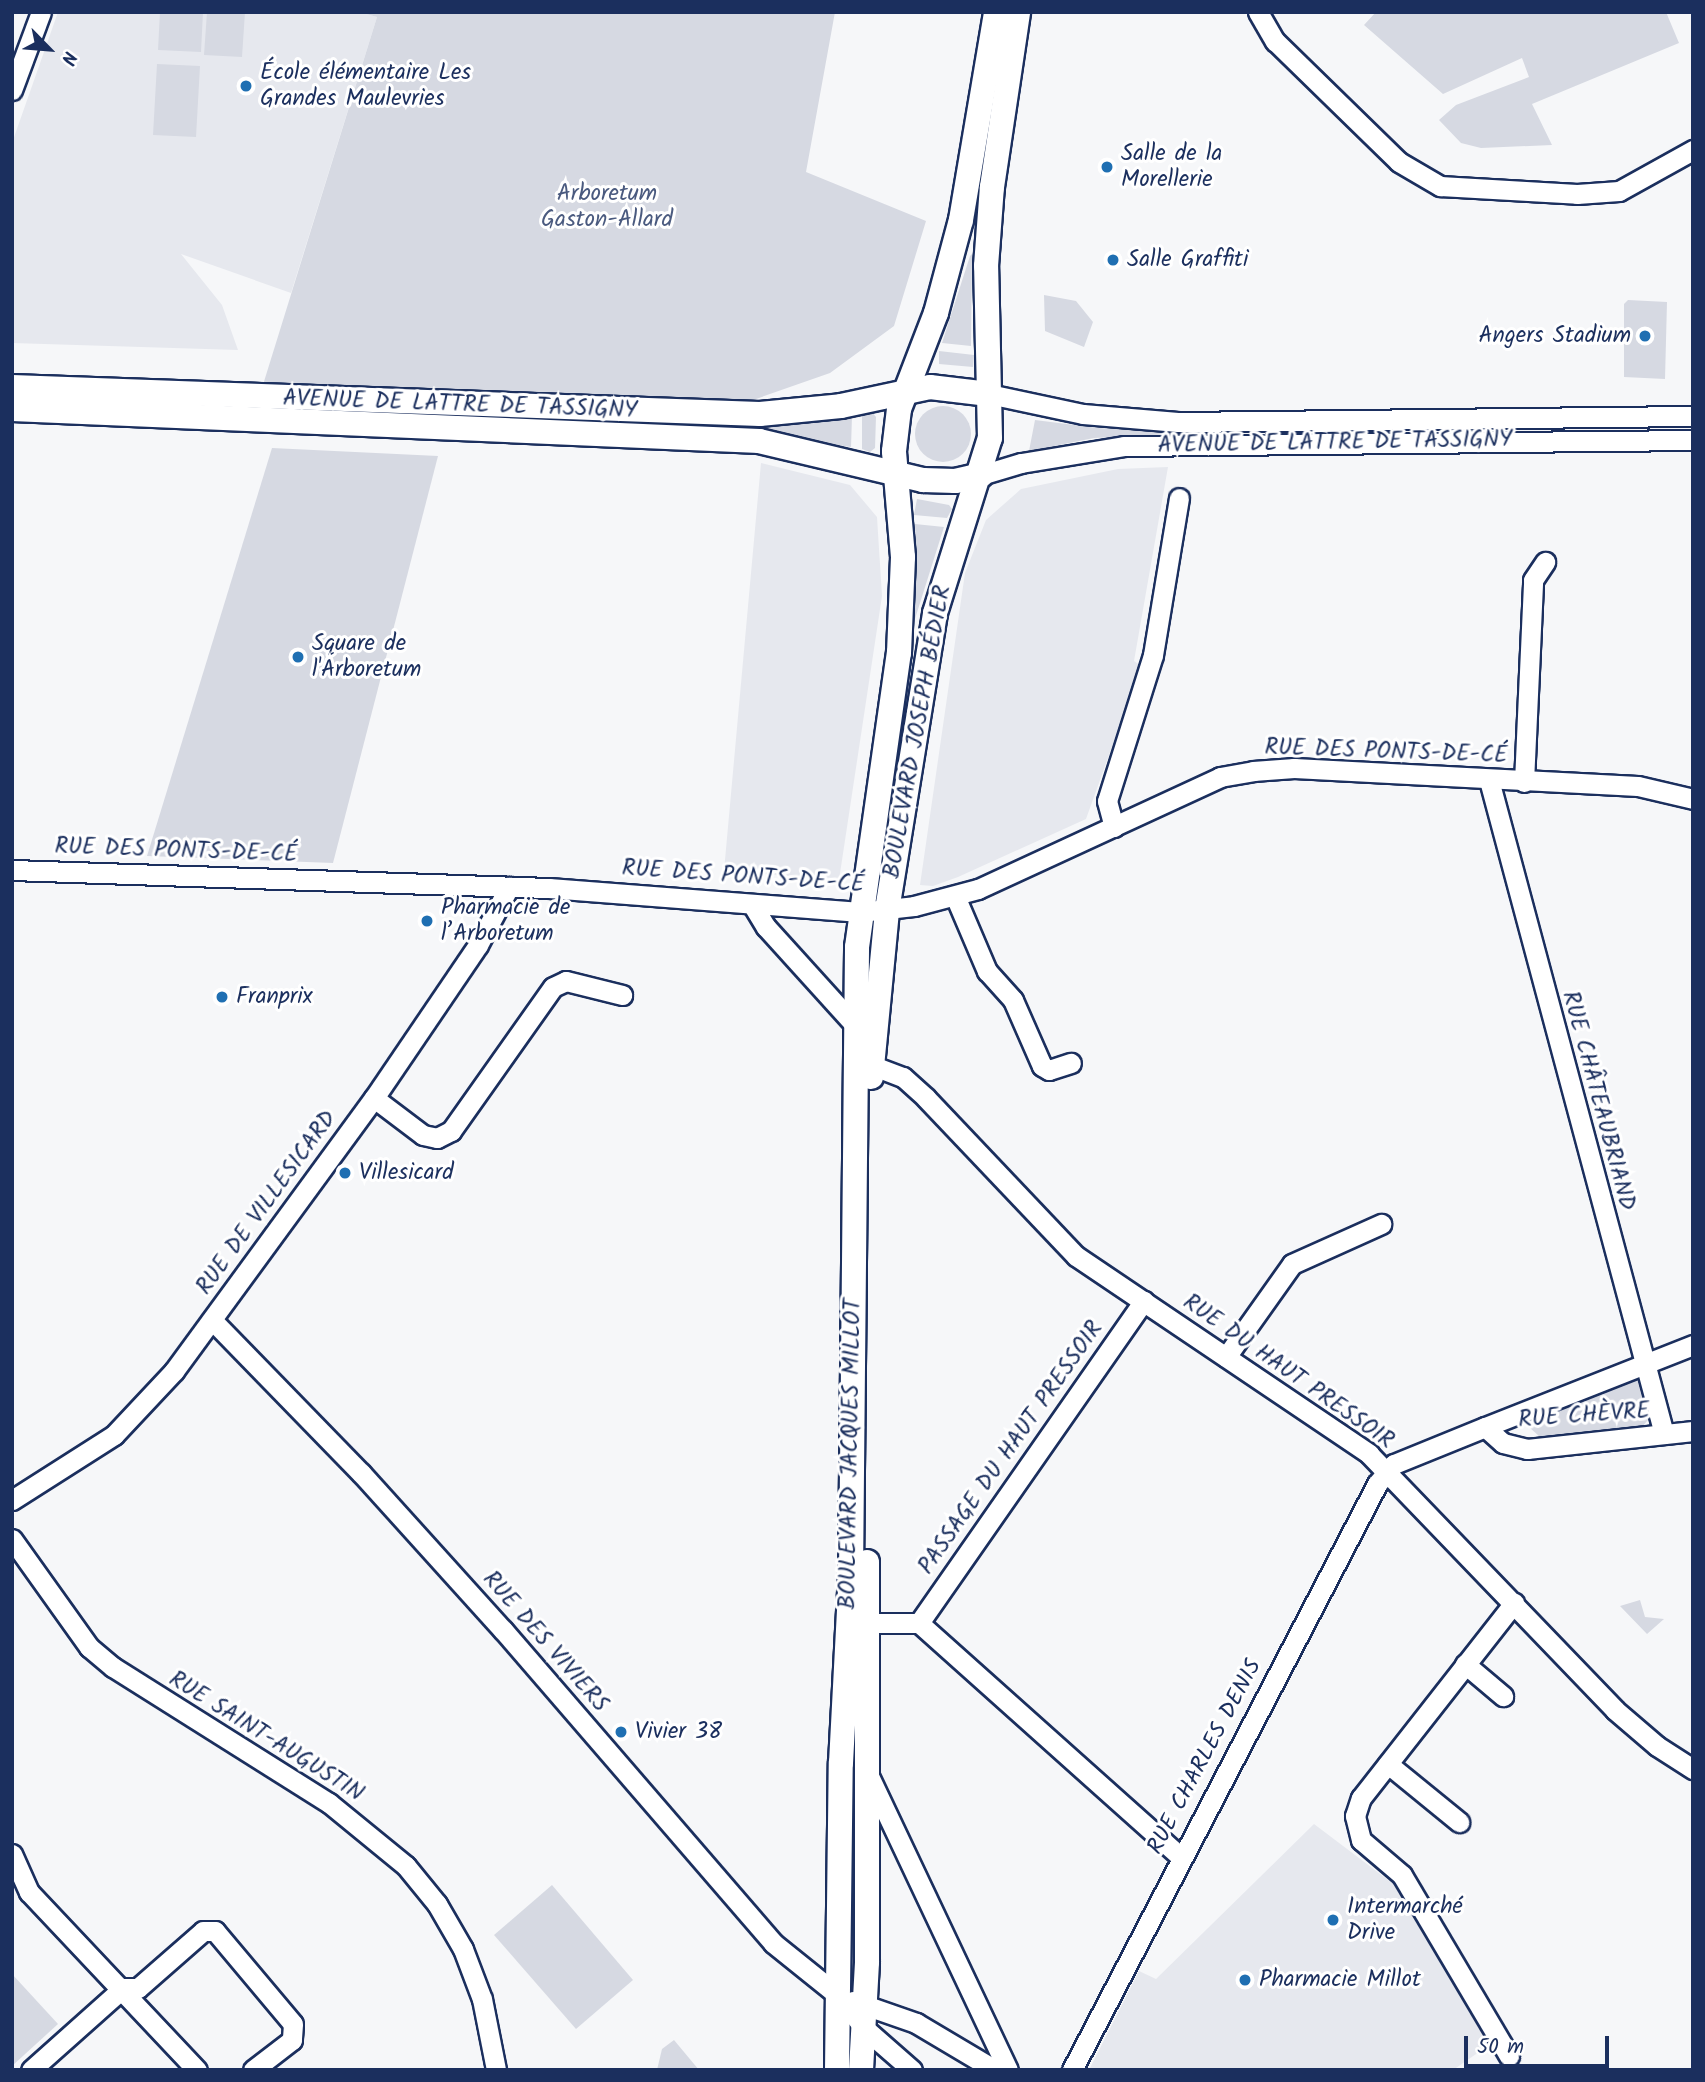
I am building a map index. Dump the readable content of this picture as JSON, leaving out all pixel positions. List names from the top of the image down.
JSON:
{
  "streets": {
    "main road": ["AVENUE DE LATTRE DE TASSIGNY", "BOULEVARD JOSEPH BÉDIER", "BOULEVARD JACQUES MILLOT"],
    "street": [
      "RUE DES PONTS-DE-CÉ",
      "RUE CHÂTEAUBRIAND",
      "RUE DE VILLESICARD",
      "RUE DU HAUT PRESSOIR",
      "RUE CHÈVRE",
      "PASSAGE DU HAUT PRESSOIR",
      "RUE DES VIVIERS",
      "RUE SAINT-AUGUSTIN",
      "RUE CHARLES DENIS"
    ]
  },
  "crossings": [
    ["AVENUE DE LATTRE DE TASSIGNY", "BOULEVARD JOSEPH BÉDIER"],
    ["BOULEVARD JOSEPH BÉDIER", "RUE DES PONTS-DE-CÉ"],
    ["BOULEVARD JOSEPH BÉDIER", "BOULEVARD JACQUES MILLOT"],
    ["RUE DES PONTS-DE-CÉ", "RUE CHÂTEAUBRIAND"],
    ["RUE DES PONTS-DE-CÉ", "RUE DE VILLESICARD"],
    ["RUE DES PONTS-DE-CÉ", "BOULEVARD JACQUES MILLOT"],
    ["RUE CHÂTEAUBRIAND", "RUE CHÈVRE"],
    ["RUE DE VILLESICARD", "RUE DES VIVIERS"],
    ["RUE DU HAUT PRESSOIR", "RUE CHÈVRE"],
    ["RUE DU HAUT PRESSOIR", "PASSAGE DU HAUT PRESSOIR"],
    ["RUE DU HAUT PRESSOIR", "BOULEVARD JACQUES MILLOT"],
    ["RUE DU HAUT PRESSOIR", "RUE CHARLES DENIS"],
    ["RUE CHÈVRE", "RUE CHARLES DENIS"],
    ["BOULEVARD JACQUES MILLOT", "RUE DES VIVIERS"]
  ],
  "parks": ["Arboretum Gaston-Allard"],
  "places": [
    "École élémentaire Les Grandes Maulevries",
    "Salle de la Morellerie",
    "Salle Graffiti",
    "Angers Stadium",
    "Square de l'Arboretum",
    "Pharmacie de l’Arboretum",
    "Franprix",
    "Villesicard",
    "Vivier 38",
    "Intermarché Drive",
    "Pharmacie Millot"
  ],
  "scale_bar": "50 m",
  "north": "bottom right"
}
